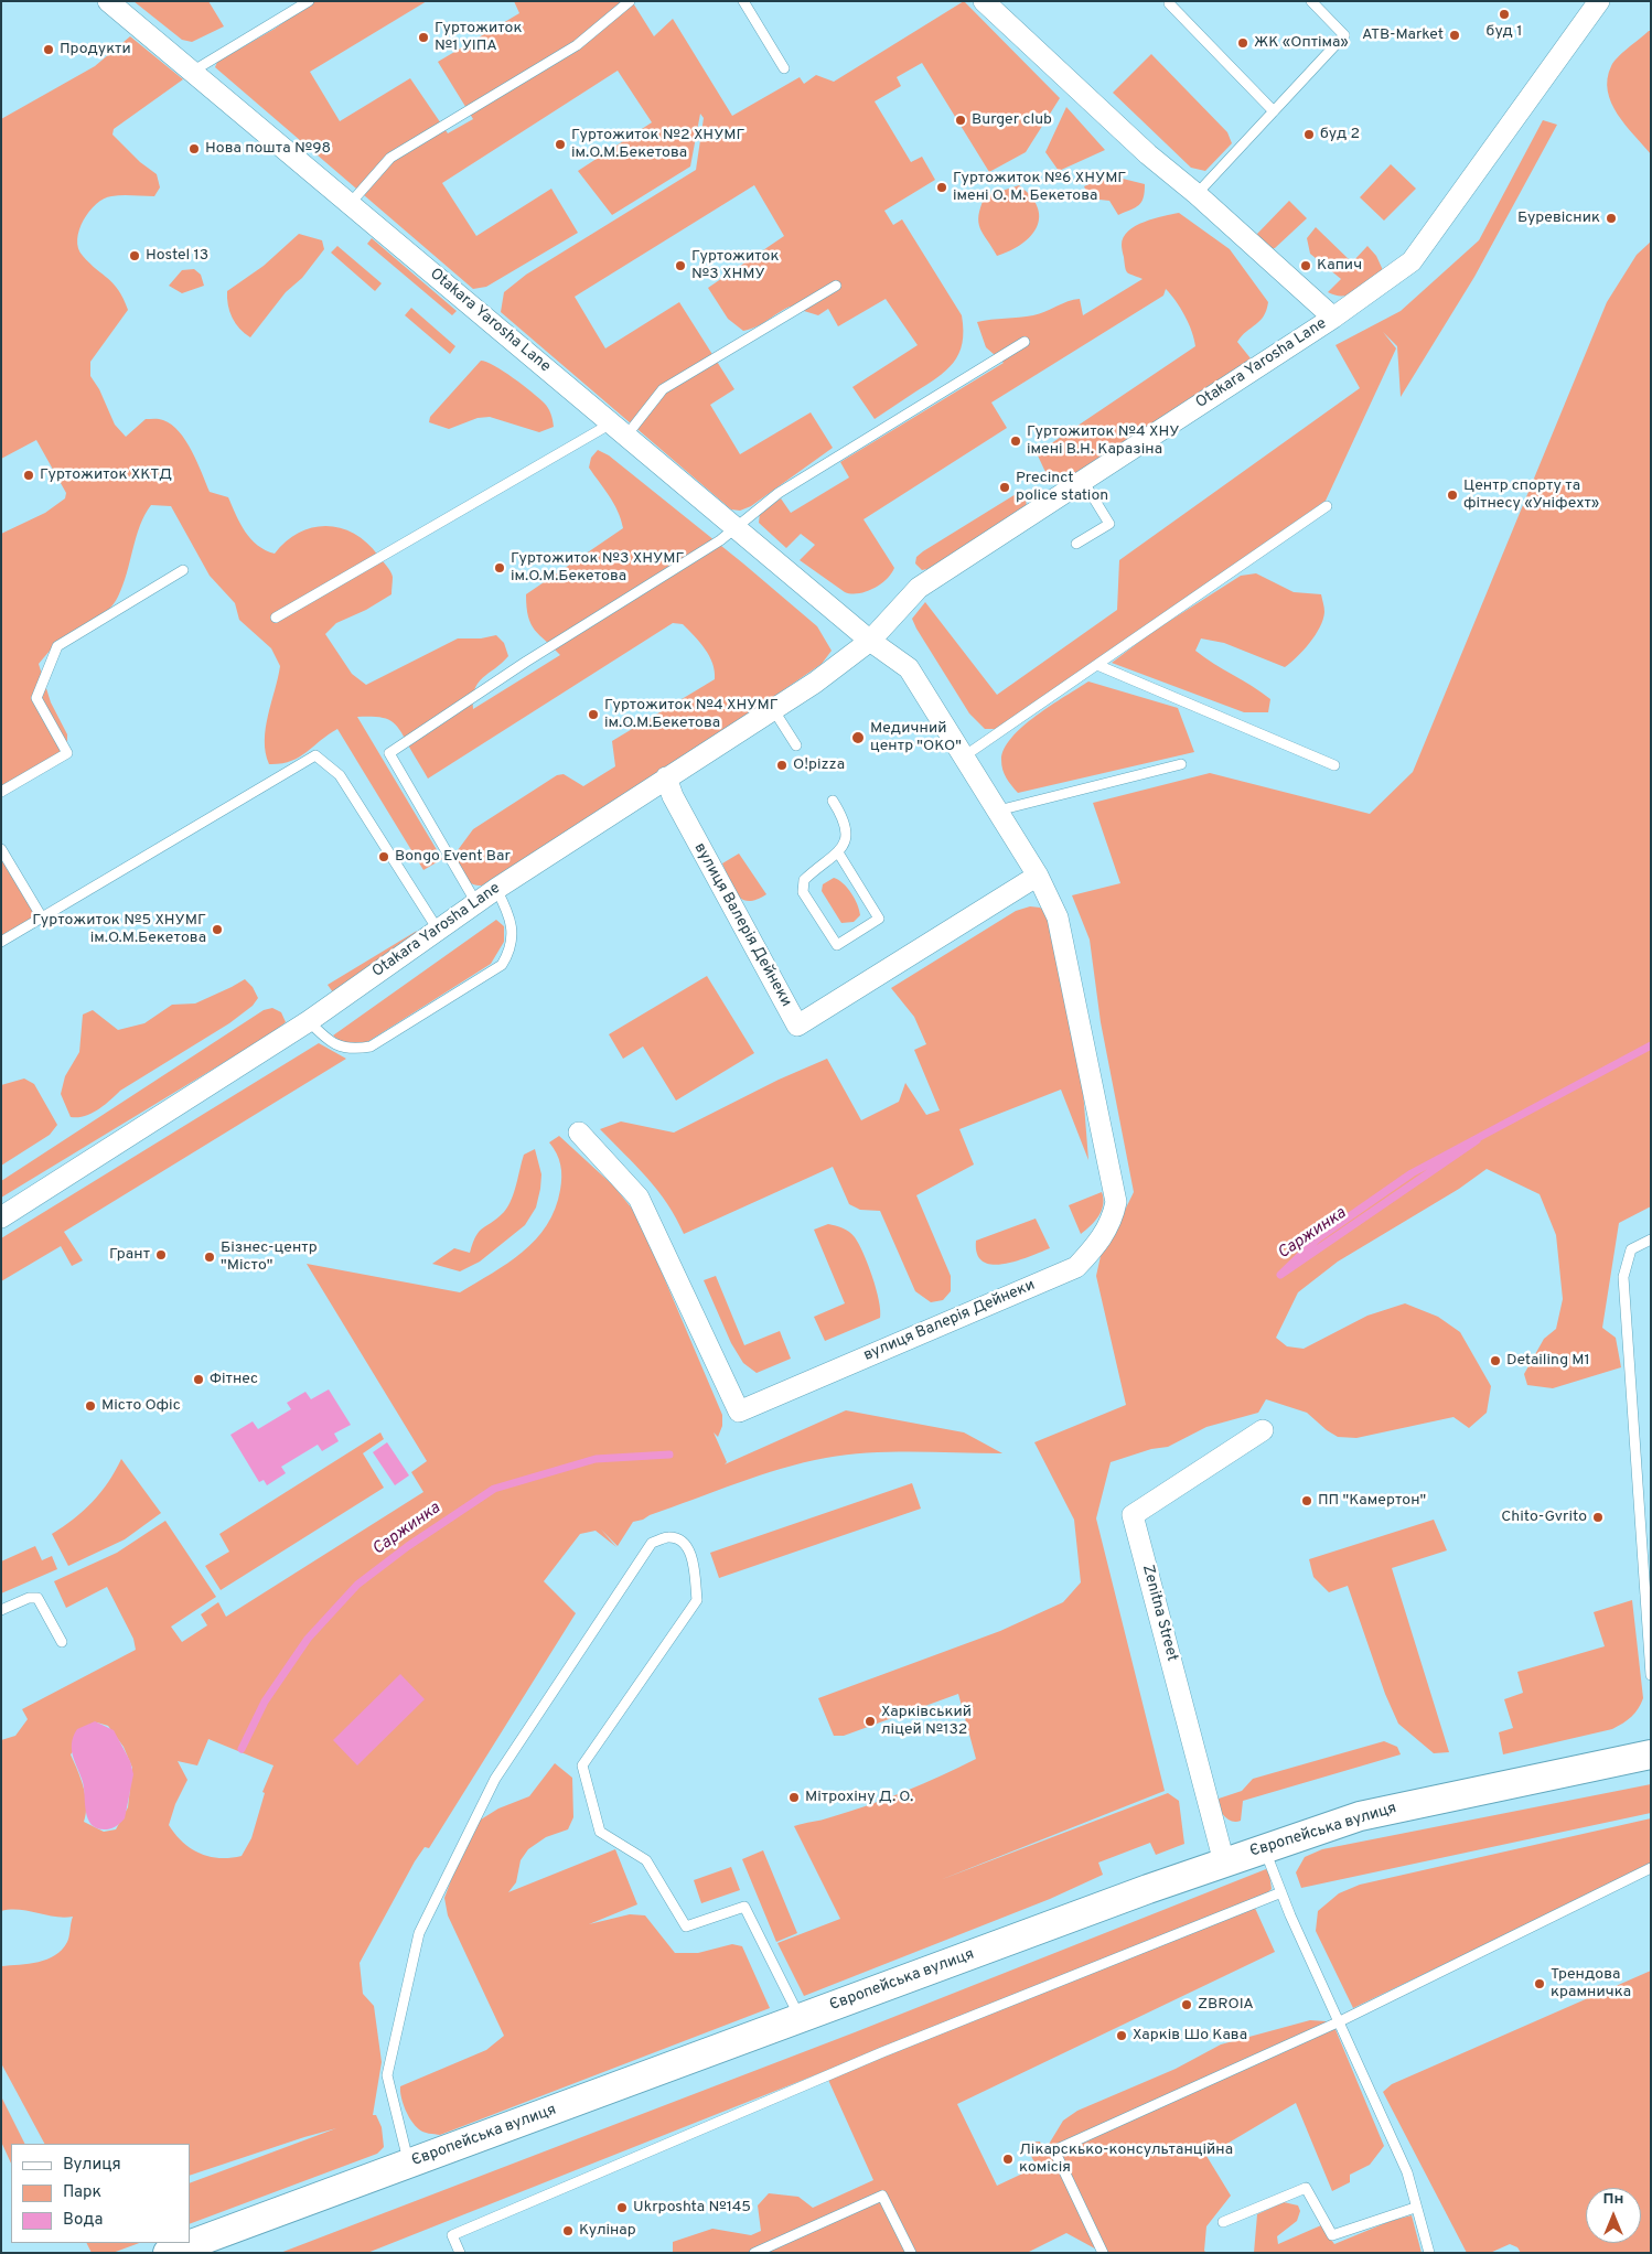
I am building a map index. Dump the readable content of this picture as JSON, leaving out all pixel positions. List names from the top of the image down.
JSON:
{
  "streets": {
    "main road": ["Європейська вулиця"],
    "street": ["Otakara Yarosha Lane", "вулиця Валерія Дейнеки", "Zenitna Street"]
  },
  "crossings": [
    ["Otakara Yarosha Lane", "вулиця Валерія Дейнеки"],
    ["Zenitna Street", "Європейська вулиця"]
  ],
  "water": ["Саржинка"],
  "places": [
    "буд 1",
    "ATB-Market",
    "Гуртожиток №1 УІПА",
    "ЖК «Оптіма»",
    "Продукти",
    "Burger club",
    "буд 2",
    "Гуртожиток №2 ХНУМГ ім.О.М.Бекетова",
    "Нова пошта №98",
    "Гуртожиток №6 ХНУМГ імені О. М. Бекетова",
    "Буревісник",
    "Hostel 13",
    "Гуртожиток №3 ХНМУ",
    "Капич",
    "Гуртожиток №4 ХНУ імені В.Н. Каразіна",
    "Гуртожиток ХКТД",
    "Precinct police station",
    "Центр спорту та фітнесу «Уніфехт»",
    "Гуртожиток №3 ХНУМГ ім.О.М.Бекетова",
    "Гуртожиток №4 ХНУМГ ім.О.М.Бекетова",
    "Медичний центр \"ОКО\"",
    "O!pizza",
    "Bongo Event Bar",
    "Гуртожиток №5 ХНУМГ ім.О.М.Бекетова",
    "Грант",
    "Бізнес-центр \"Місто\"",
    "Detailing M1",
    "Фітнес",
    "Місто Офіс",
    "ПП \"Камертон\"",
    "Chito-Gvrito",
    "Харківський ліцей №132",
    "Мітрохіну Д. О.",
    "Трендова крамничка",
    "ZBROIA",
    "Харків Шо Кава",
    "Лікарскько-консультанційна комісія",
    "Ukrposhta №145",
    "Кулінар"
  ],
  "legend": ["Вулиця", "Парк", "Вода"],
  "north": "top"
}
